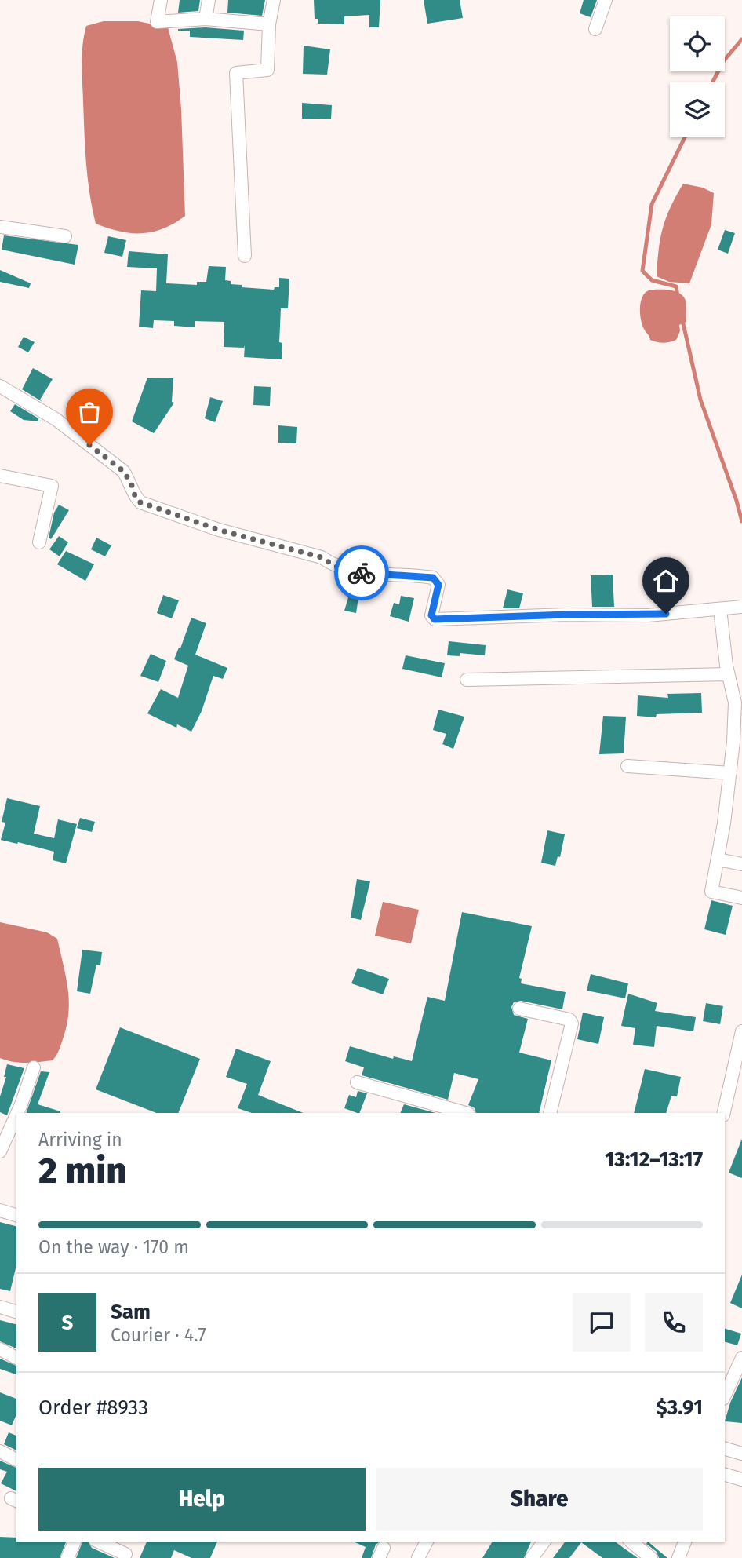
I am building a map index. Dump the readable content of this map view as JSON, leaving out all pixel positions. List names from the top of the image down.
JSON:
{
  "page": {
    "heading": ["2 min", "Arriving in", "13:12–13:17"],
    "panel": [
      "Sam",
      "Courier · 4.7",
      "Order #8933",
      "$3.91"
    ],
    "bar": "On the way · 170 m",
    "round": "S",
    "buttons": ["Help", "Share"]
  }
}
